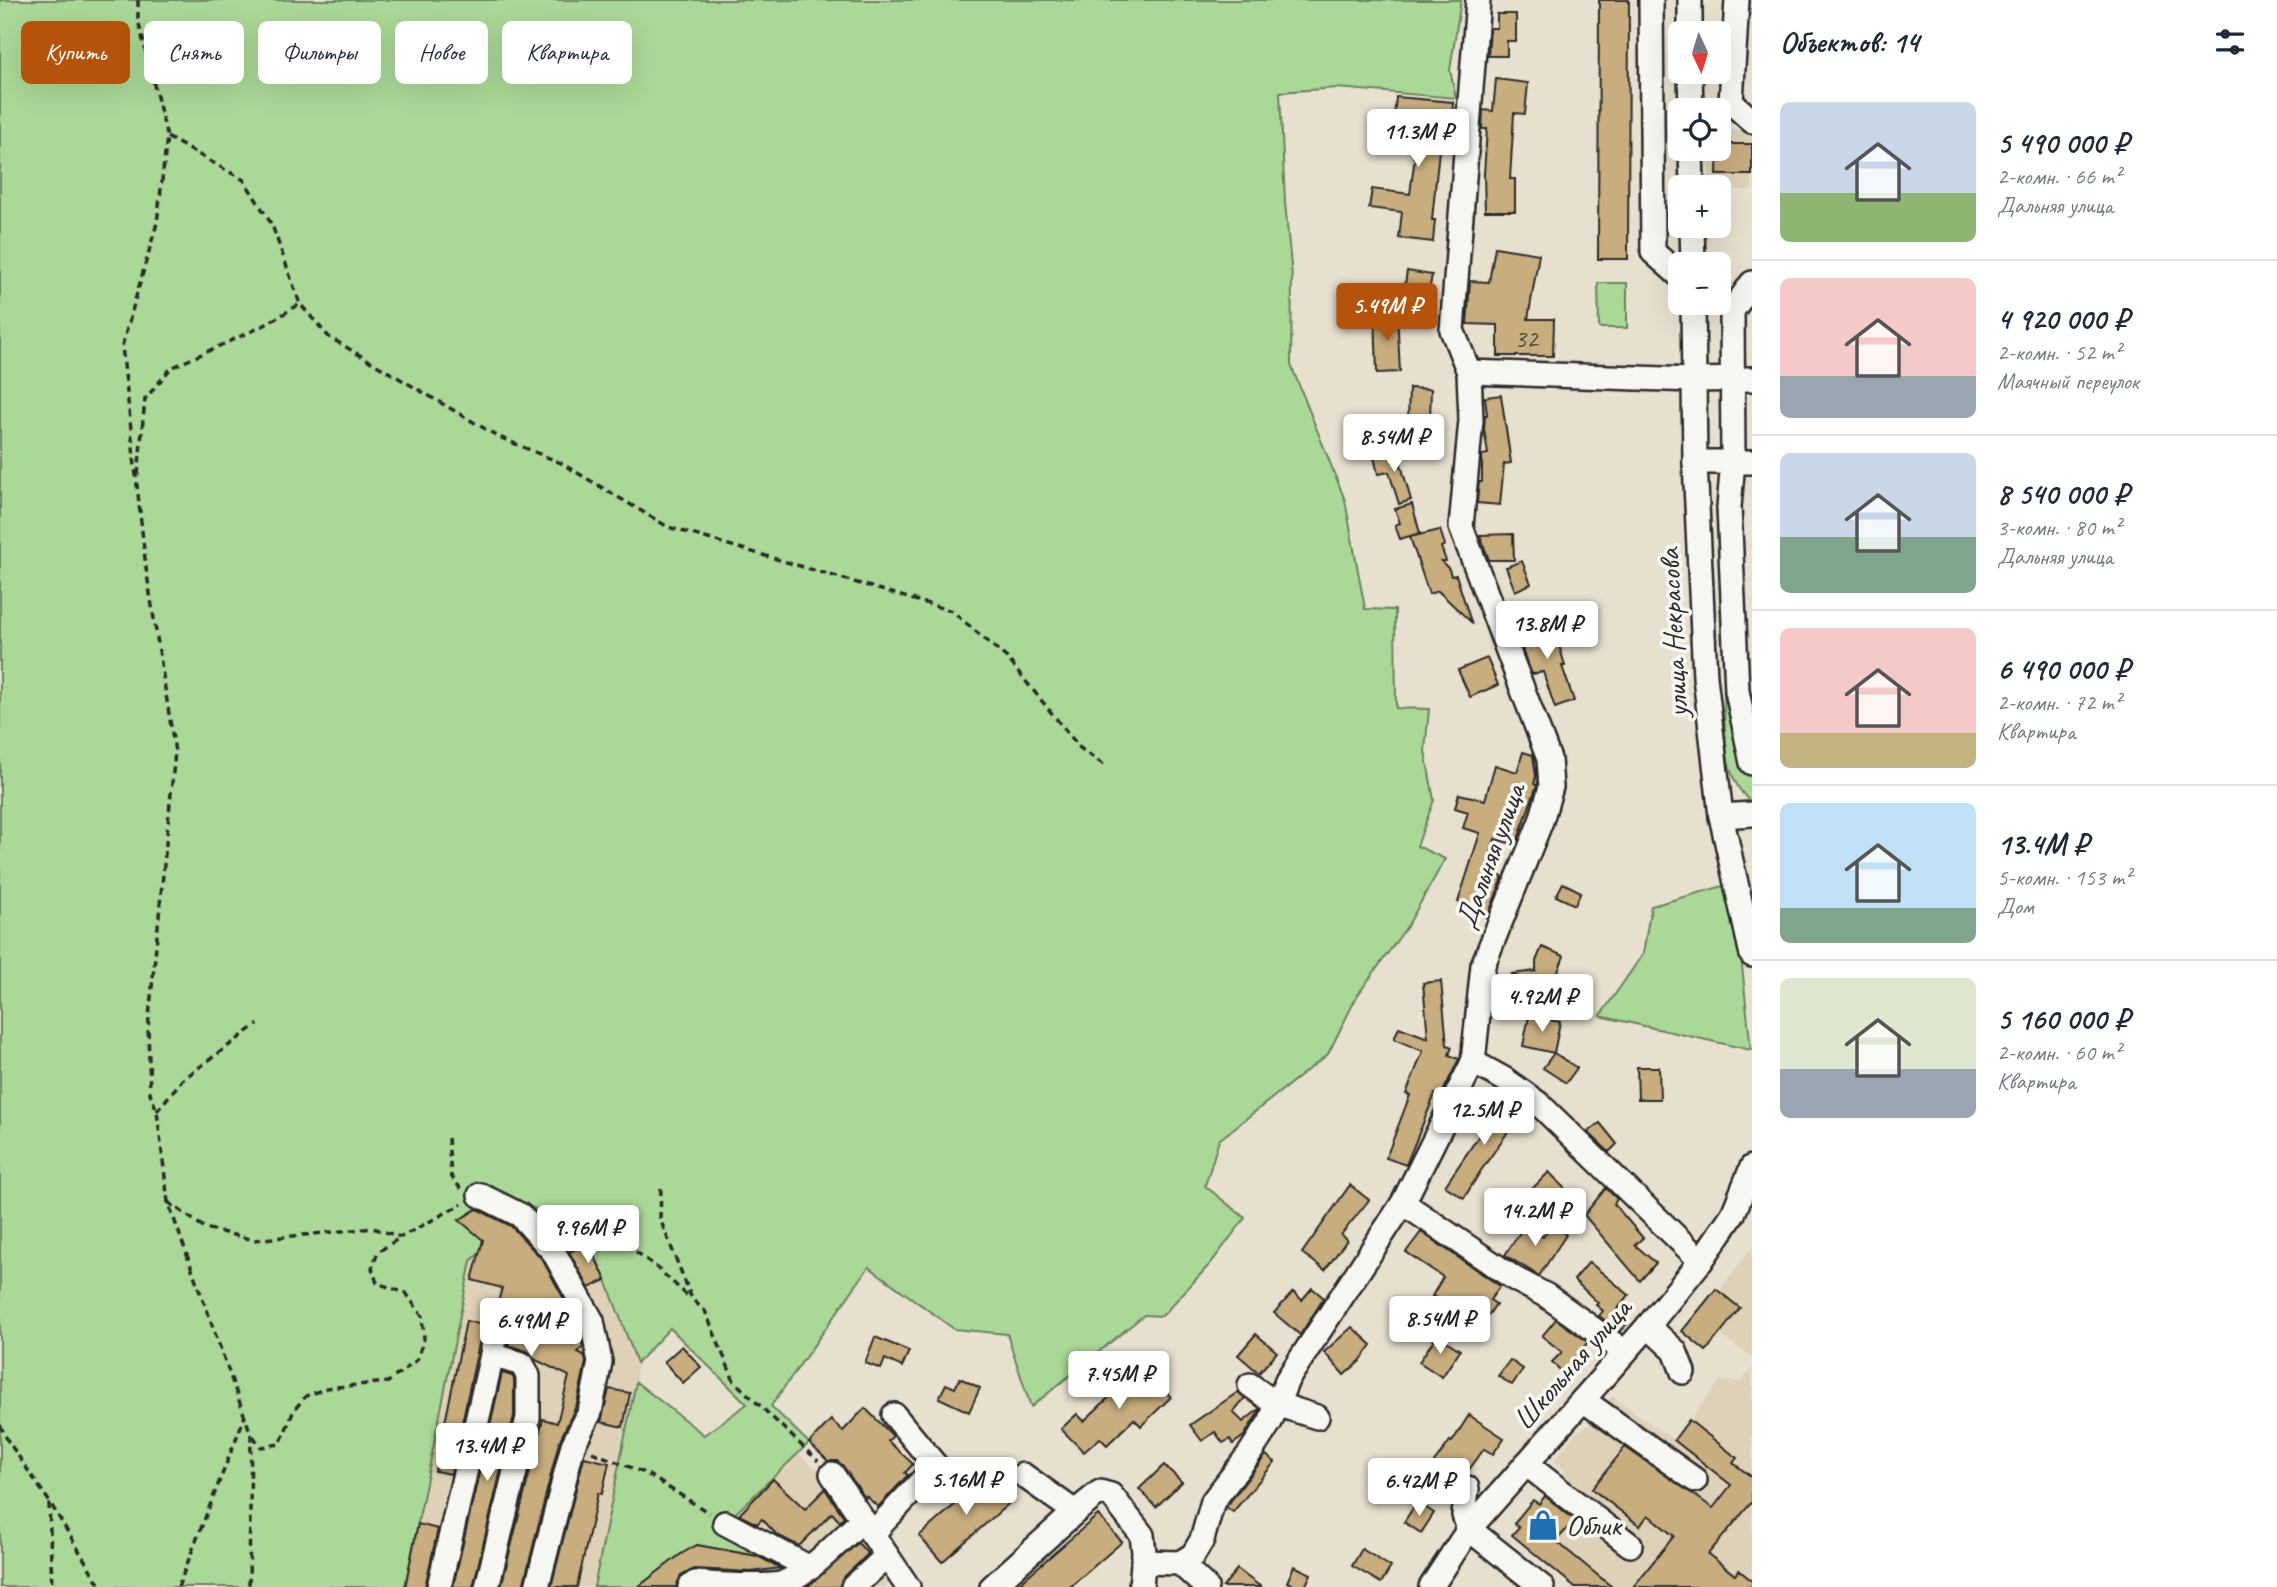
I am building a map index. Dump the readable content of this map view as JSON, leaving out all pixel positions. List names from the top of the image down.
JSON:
{
  "streets": {
    "street": ["улица Некрасова", "Дальняя улица", "Школьная улица"]
  },
  "places": {
    "shop": ["Облик"]
  },
  "house_numbers": ["32"],
  "north": "bottom",
  "page": {
    "heading": "Объектов: 14",
    "map_buttons": ["+", "−"],
    "chip": [
      "Купить",
      "Снять",
      "Фильтры",
      "Новое",
      "Квартира"
    ],
    "list": [
      {
        "name": "5 490 000 ₽",
        "note": "2-комн. · 66 m² · Дальняя улица"
      },
      {
        "name": "4 920 000 ₽",
        "note": "2-комн. · 52 m² · Маячный переулок"
      },
      {
        "name": "8 540 000 ₽",
        "note": "3-комн. · 80 m² · Дальняя улица"
      },
      {
        "name": "6 490 000 ₽",
        "note": "2-комн. · 72 m² · Квартира"
      },
      {
        "name": "13.4M ₽",
        "note": "5-комн. · 153 m² · Дом"
      },
      {
        "name": "5 160 000 ₽",
        "note": "2-комн. · 60 m² · Квартира"
      }
    ],
    "price": [
      "11.3M ₽",
      "5.49M ₽",
      "8.54M ₽",
      "13.8M ₽",
      "4.92M ₽",
      "12.5M ₽",
      "14.2M ₽",
      "9.96M ₽",
      "8.54M ₽",
      "6.49M ₽",
      "7.45M ₽",
      "13.4M ₽",
      "5.16M ₽",
      "6.42M ₽"
    ]
  }
}
